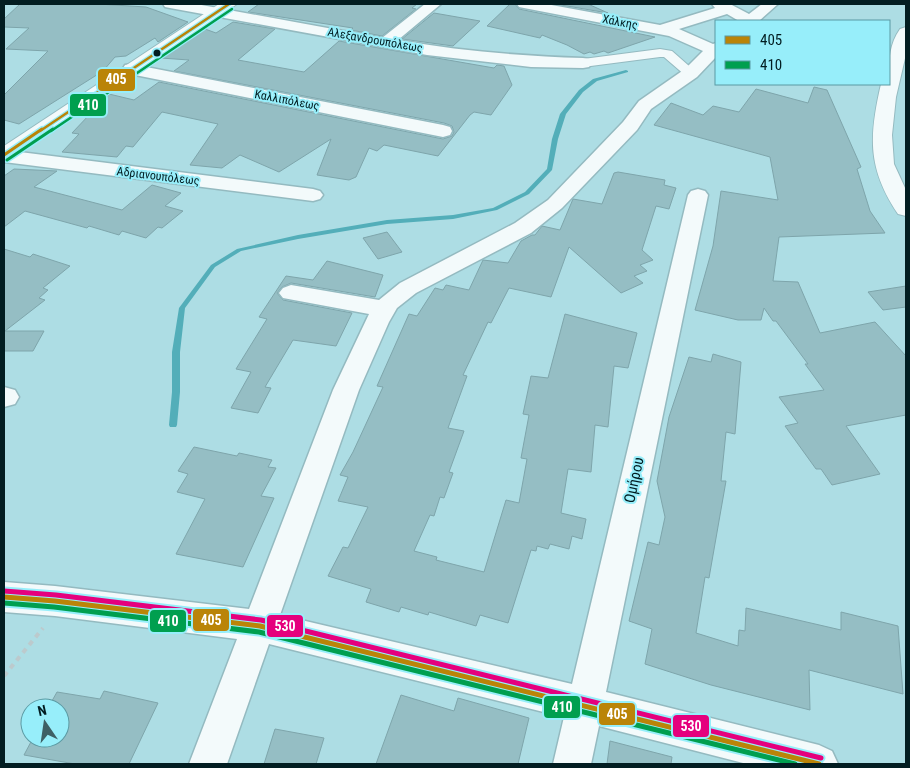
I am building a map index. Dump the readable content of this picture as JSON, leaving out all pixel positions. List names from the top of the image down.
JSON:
{
  "streets": {
    "street": [
      "Χάλκης",
      "Αλεξανδρουπόλεως",
      "Καλλιπόλεως",
      "Αδριανουπόλεως",
      "Ομήρου"
    ]
  },
  "lines": ["transit line 405", "transit line 410", "transit line 530"],
  "legend": ["405", "410"],
  "north": "top"
}
